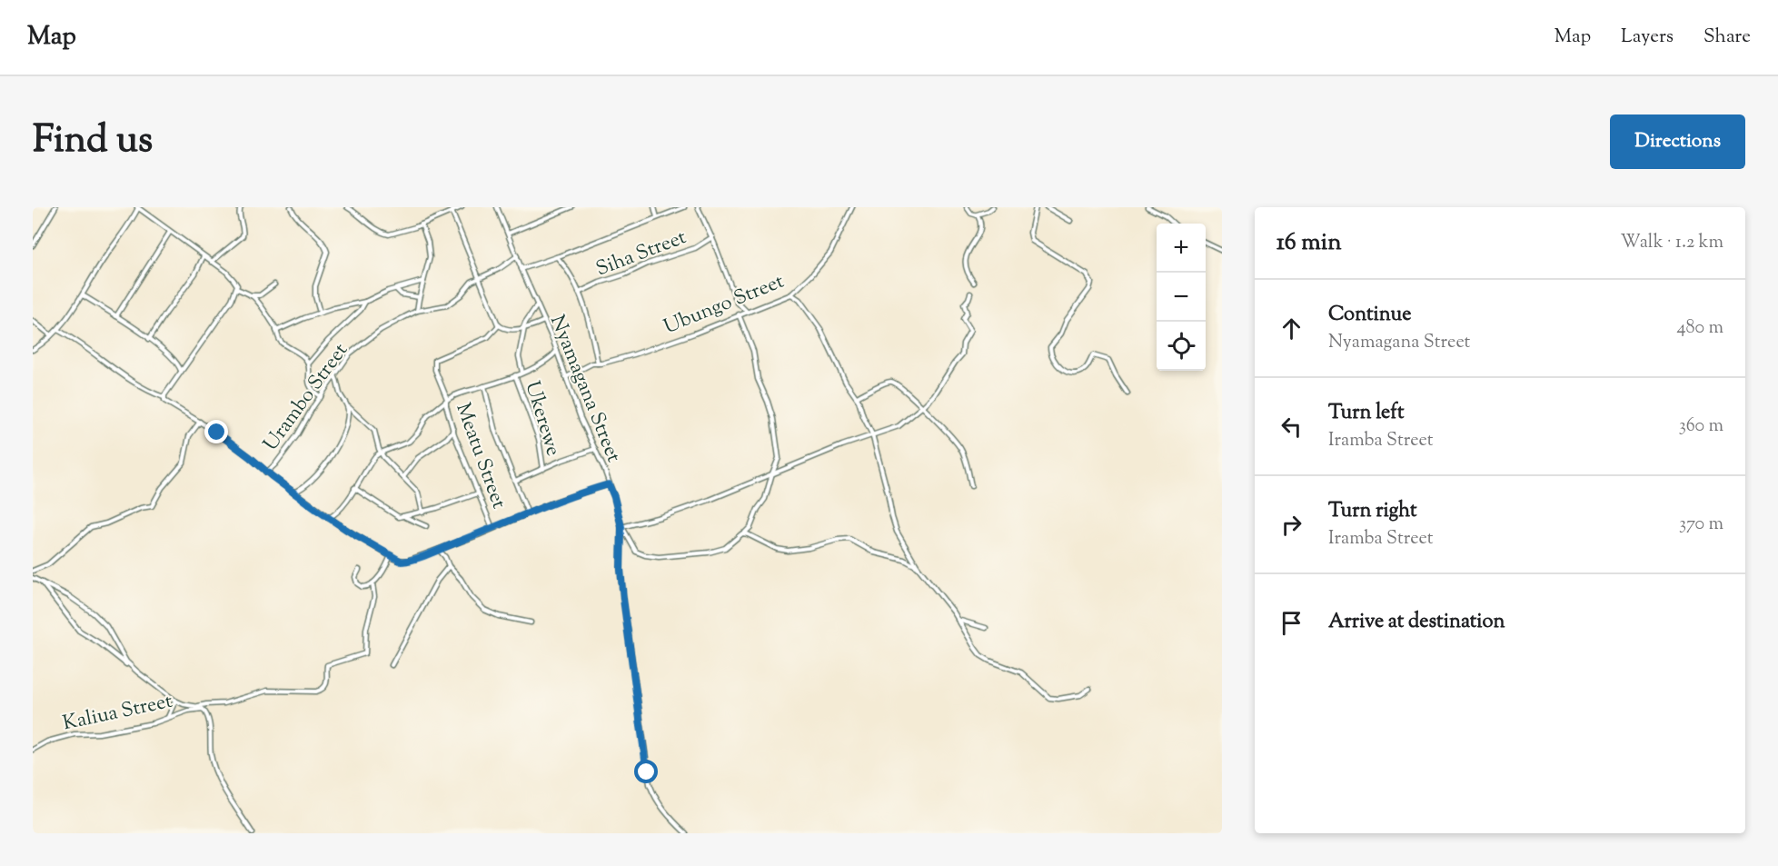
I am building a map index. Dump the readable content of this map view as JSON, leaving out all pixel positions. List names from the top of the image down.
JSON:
{
  "streets": {
    "street": [
      "Siha Street",
      "Ubungo Street",
      "Nyamagana Street",
      "Urambo Street",
      "Ukerewe",
      "Meatu Street",
      "Kaliua Street"
    ]
  },
  "crossings": [
    ["Ubungo Street", "Nyamagana Street"],
    ["Nyamagana Street", "Urambo Street"],
    ["Nyamagana Street", "Meatu Street"],
    ["Ukerewe", "Meatu Street"]
  ],
  "page": {
    "header": "Map",
    "nav": ["Map", "Layers", "Share"],
    "title": "Find us",
    "buttons": "Directions",
    "heading": ["16 min", "Walk · 1.2 km"],
    "map_buttons": ["+", "−"],
    "list": [
      ["Continue", "Nyamagana Street", "480 m"],
      ["Turn left", "Iramba Street", "360 m"],
      ["Turn right", "Iramba Street", "370 m"],
      "Arrive at destination"
    ]
  }
}
